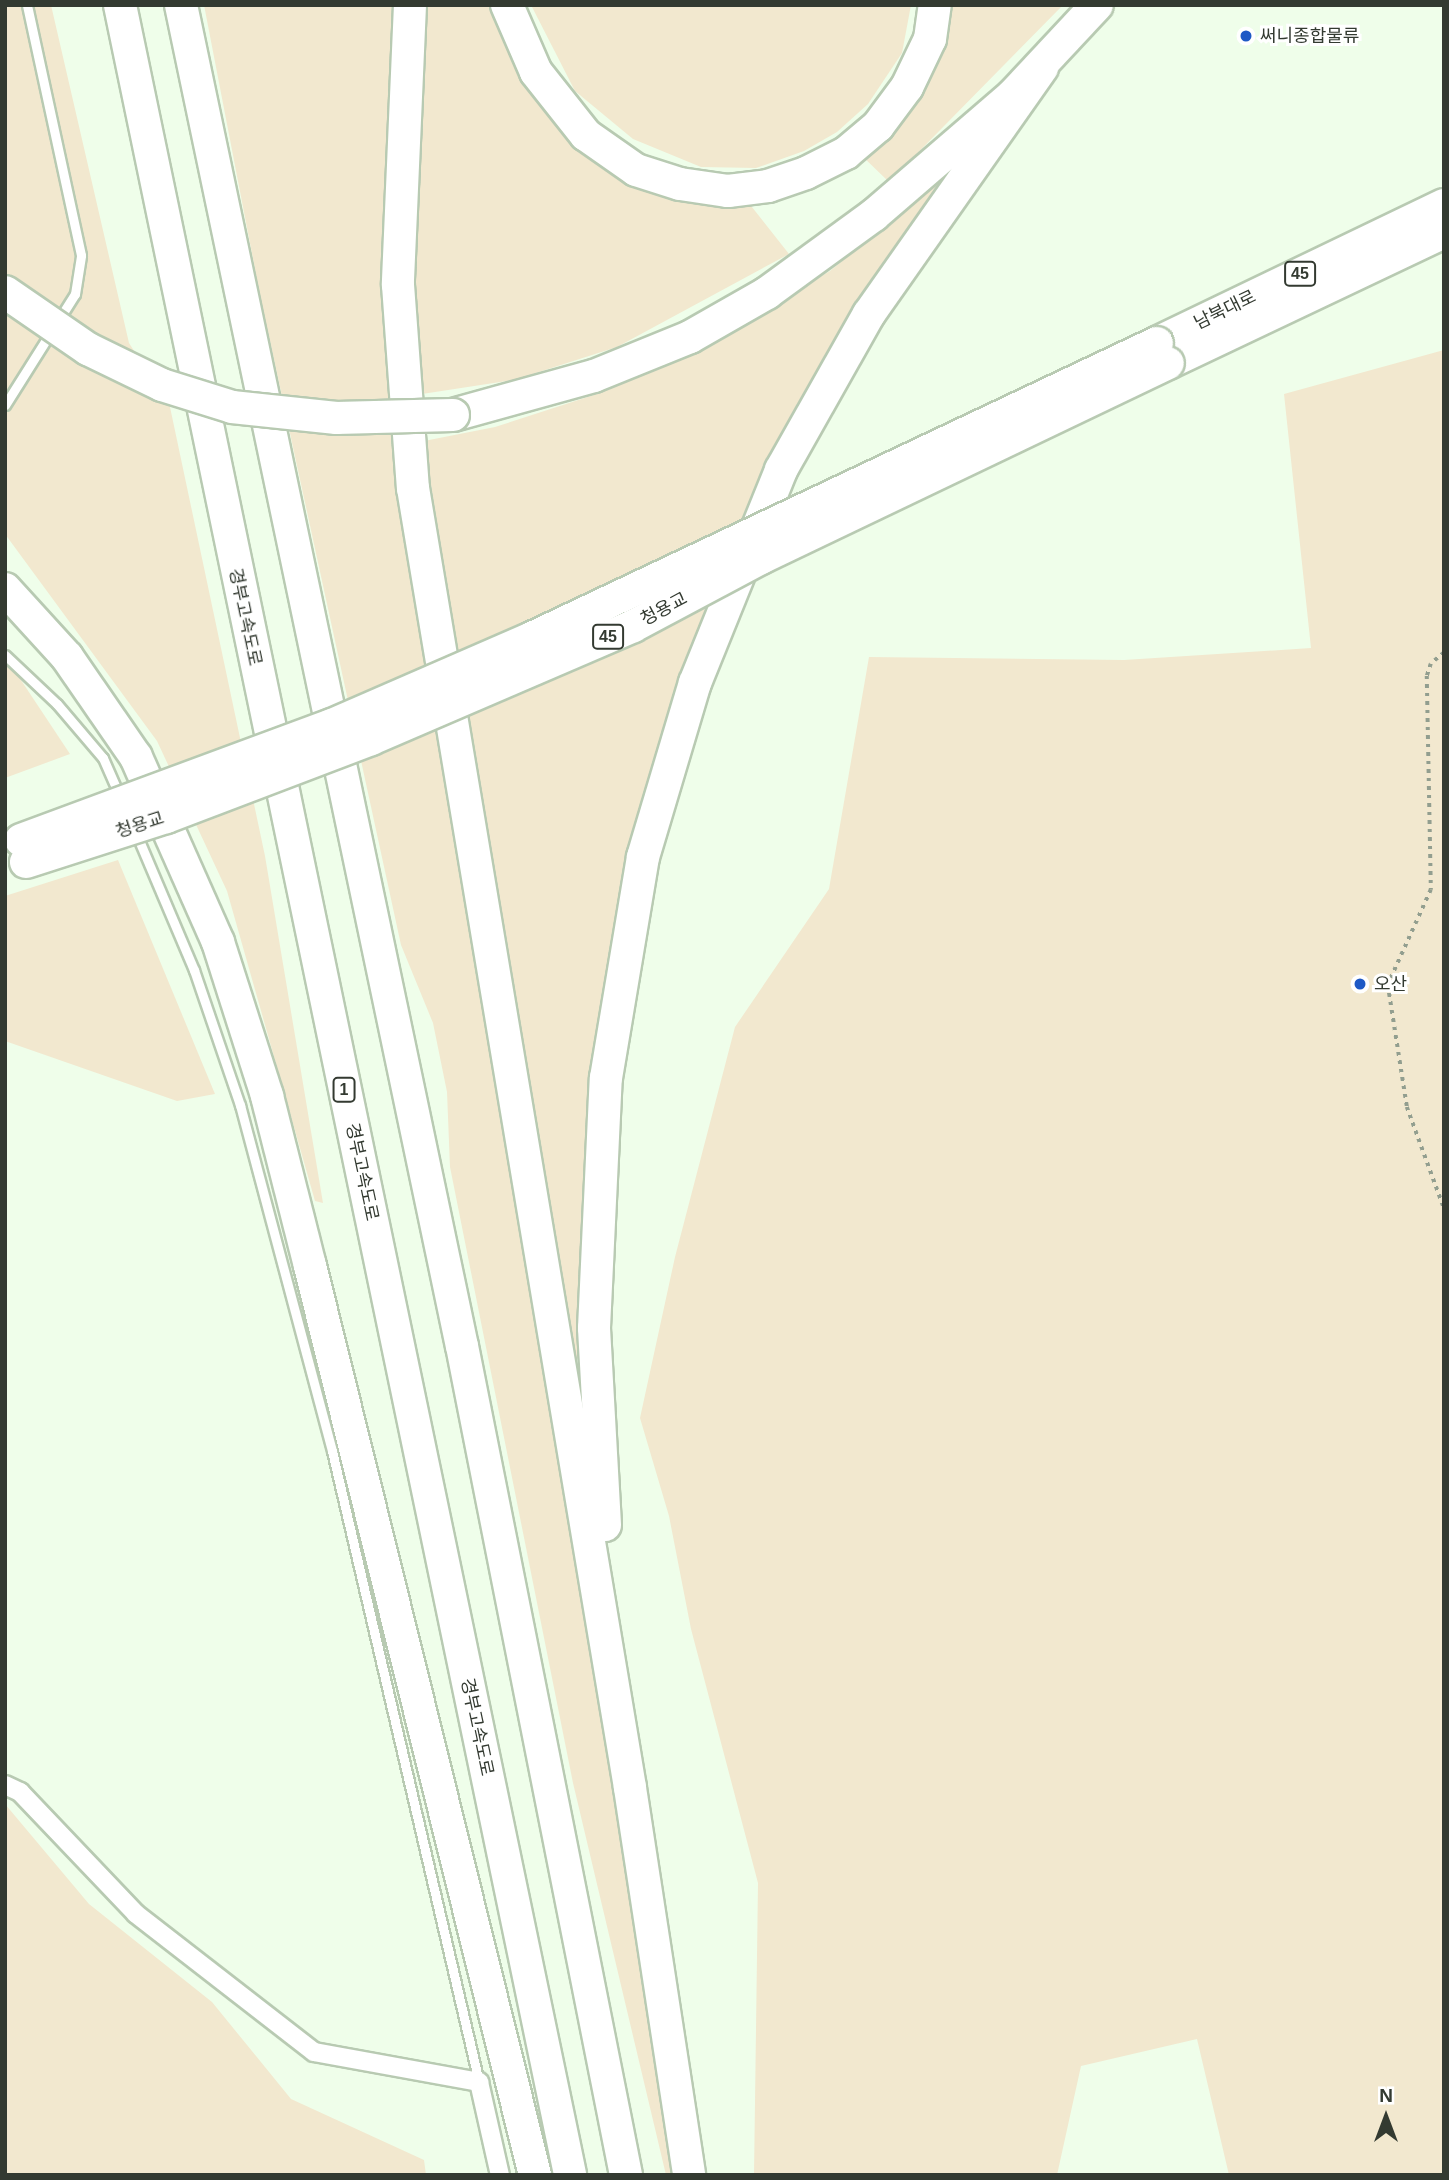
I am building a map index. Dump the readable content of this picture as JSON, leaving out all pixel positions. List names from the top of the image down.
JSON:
{
  "streets": {
    "highway": [
      "45",
      "남북대로",
      "청용교",
      "경부고속도로",
      "1"
    ]
  },
  "crossings": [
    ["남북대로", "청용교"]
  ],
  "places": ["써니종합물류", "오산"],
  "north": "top"
}
